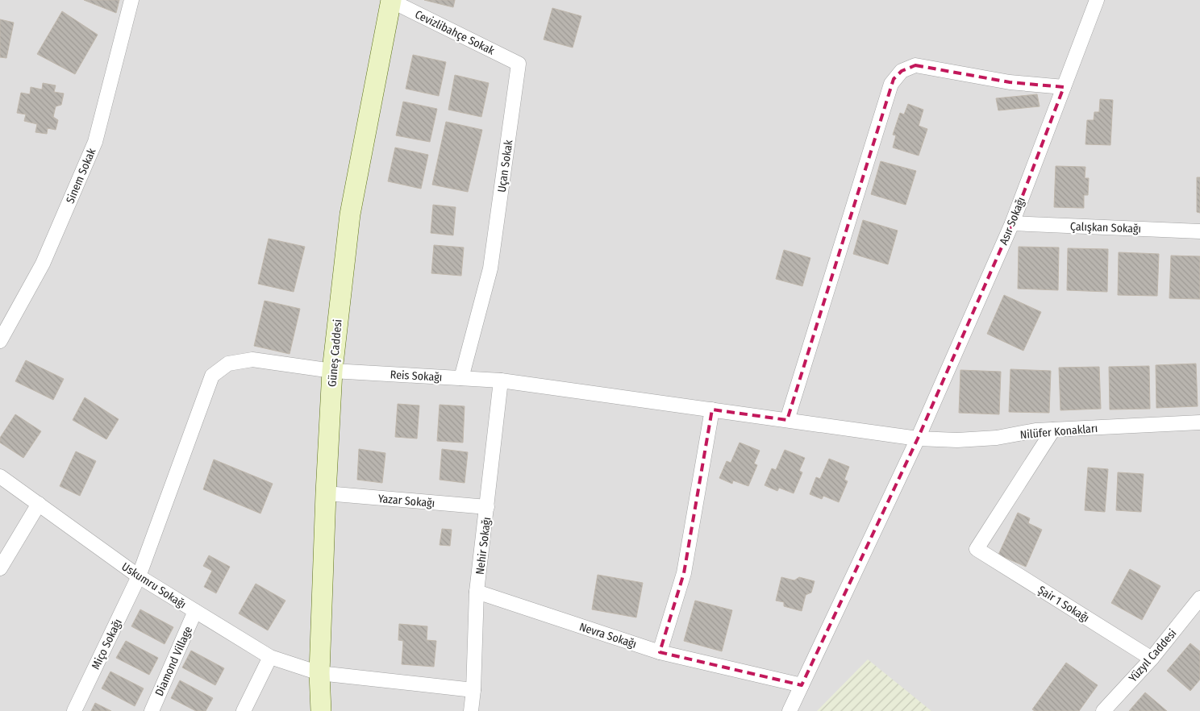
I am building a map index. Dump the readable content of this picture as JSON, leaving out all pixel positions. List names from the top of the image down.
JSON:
{
  "streets": {
    "main road": ["Güneş Caddesi"],
    "street": [
      "Cevizlibahçe Sokak",
      "Uçan Sokak",
      "Sinem Sokak",
      "Asır Sokağı",
      "Çalışkan Sokağı",
      "Reis Sokağı",
      "Nilüfer Konakları",
      "Yazar Sokağı",
      "Nehir Sokağı",
      "Uskumru Sokağı",
      "Şair 1 Sokağı",
      "Nevra Sokağı",
      "Miço Sokağı",
      "Yüzyıl Caddesi",
      "Diamond Village"
    ]
  },
  "crossings": [
    ["Cevizlibahçe Sokak", "Uçan Sokak"],
    ["Cevizlibahçe Sokak", "Güneş Caddesi"],
    ["Uçan Sokak", "Reis Sokağı"],
    ["Asır Sokağı", "Çalışkan Sokağı"],
    ["Asır Sokağı", "Nilüfer Konakları"],
    ["Asır Sokağı", "Nevra Sokağı"],
    ["Güneş Caddesi", "Reis Sokağı"],
    ["Güneş Caddesi", "Yazar Sokağı"],
    ["Güneş Caddesi", "Uskumru Sokağı"],
    ["Reis Sokağı", "Nilüfer Konakları"],
    ["Reis Sokağı", "Nehir Sokağı"],
    ["Reis Sokağı", "Uskumru Sokağı"],
    ["Reis Sokağı", "Miço Sokağı"],
    ["Nilüfer Konakları", "Şair 1 Sokağı"],
    ["Yazar Sokağı", "Nehir Sokağı"],
    ["Nehir Sokağı", "Uskumru Sokağı"],
    ["Nehir Sokağı", "Nevra Sokağı"],
    ["Uskumru Sokağı", "Miço Sokağı"],
    ["Uskumru Sokağı", "Diamond Village"],
    ["Şair 1 Sokağı", "Yüzyıl Caddesi"]
  ]
}
